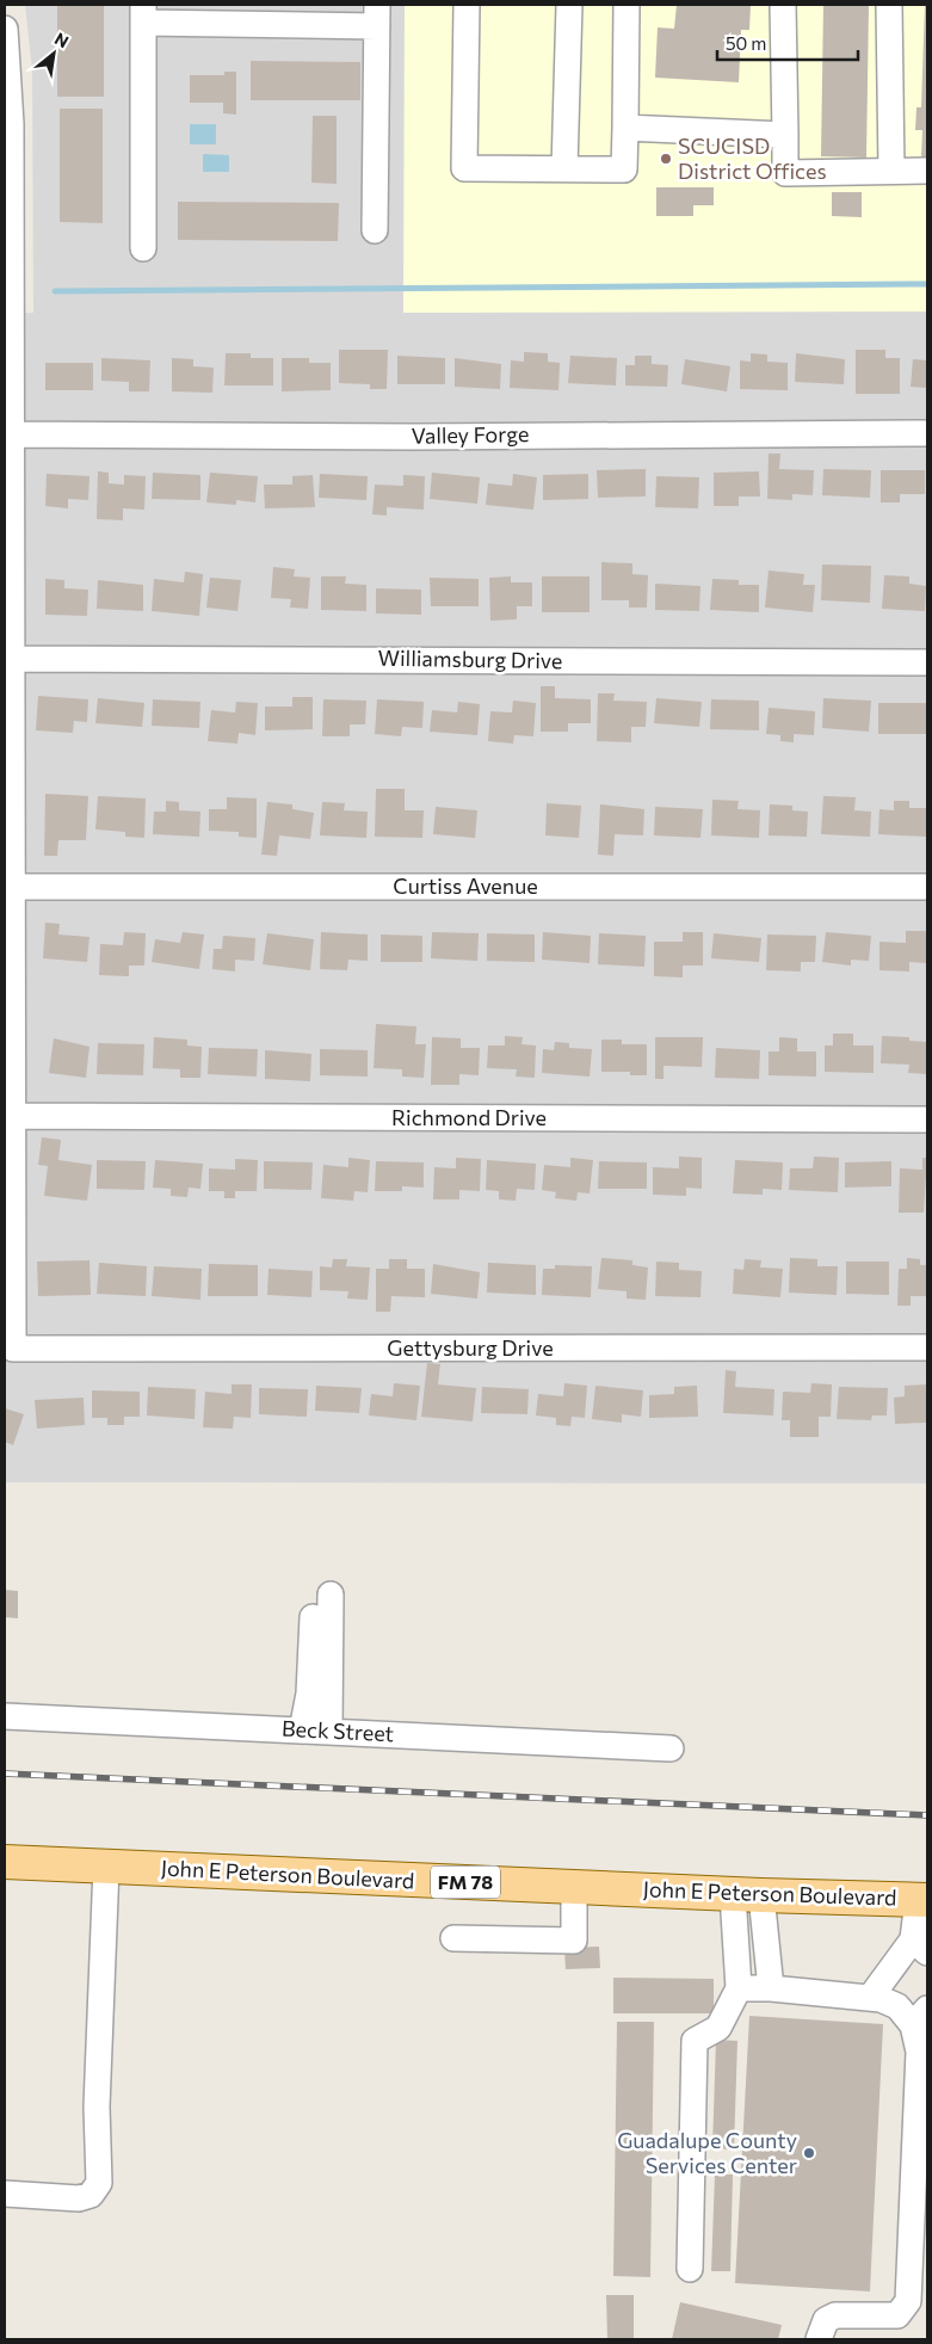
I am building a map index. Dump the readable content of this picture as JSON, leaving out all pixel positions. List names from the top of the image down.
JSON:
{
  "streets": {
    "main road": ["John E Peterson Boulevard", "FM 78"],
    "street": [
      "Valley Forge",
      "Williamsburg Drive",
      "Curtiss Avenue",
      "Richmond Drive",
      "Gettysburg Drive",
      "Beck Street"
    ]
  },
  "crossings": [
    ["Richmond Drive", "Gettysburg Drive"]
  ],
  "places": ["SCUCISD District Offices", "Guadalupe County Services Center"],
  "scale_bar": "50 m",
  "north": "top right"
}
